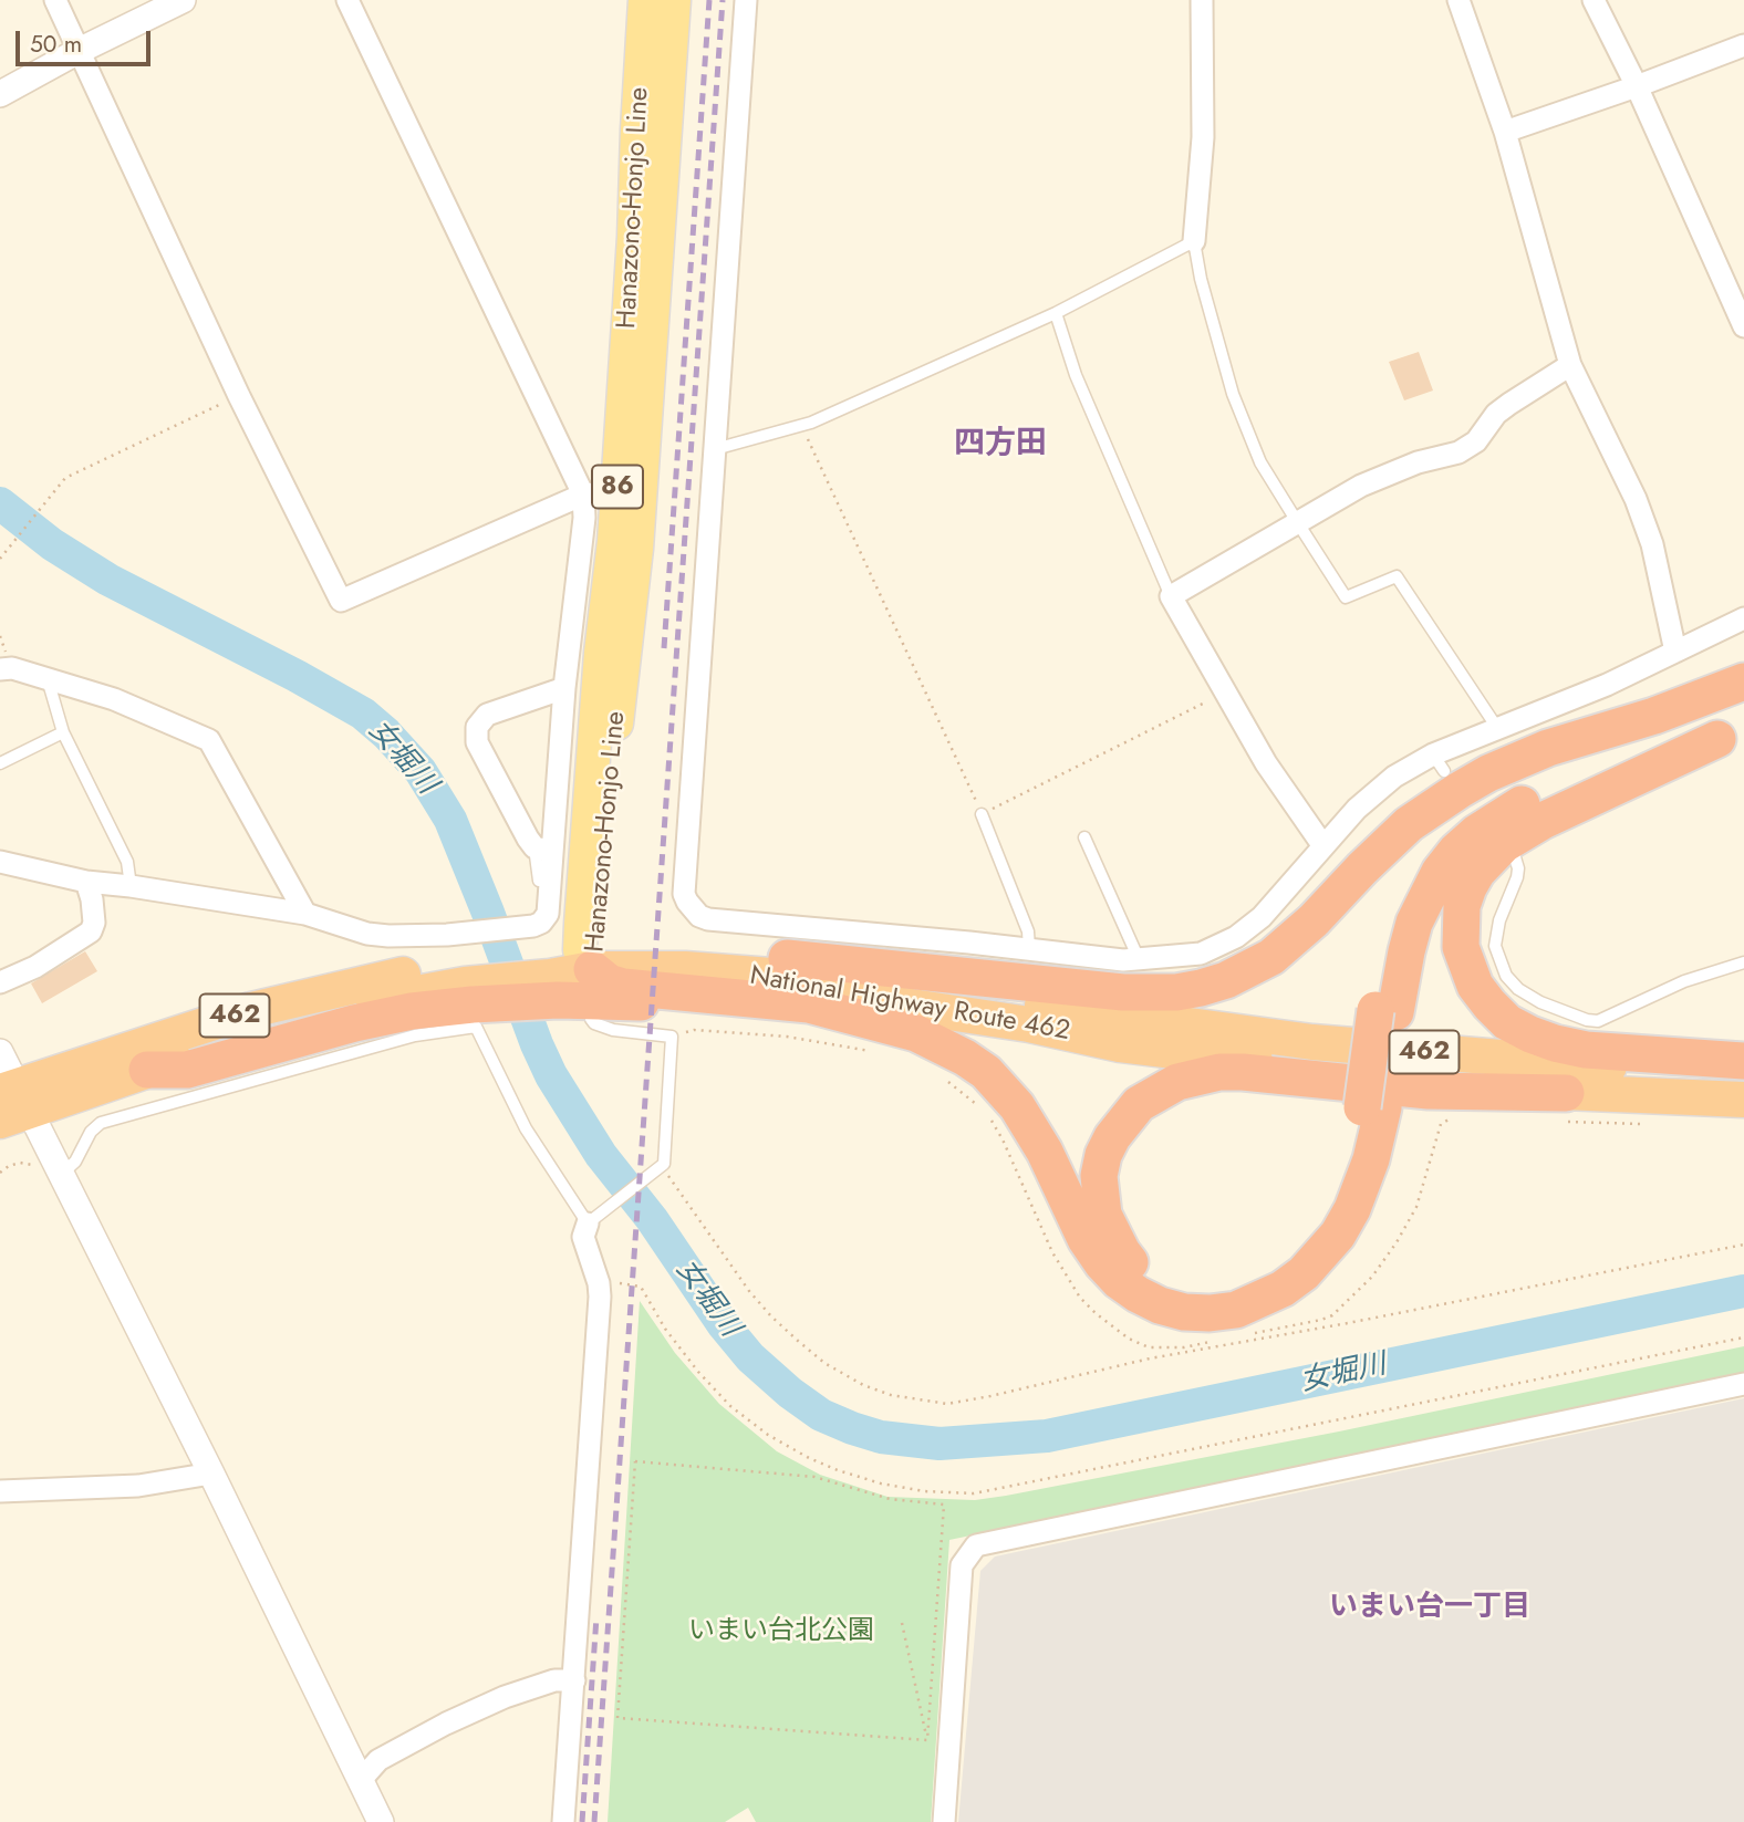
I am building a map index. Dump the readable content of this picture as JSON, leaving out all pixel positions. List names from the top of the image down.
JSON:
{
  "streets": {
    "highway": ["National Highway Route 462", "462"],
    "main road": ["Hanazono-Honjo Line", "86"]
  },
  "crossings": [
    ["Hanazono-Honjo Line", "National Highway Route 462"]
  ],
  "districts": ["四方田", "いまい台一丁目"],
  "water": ["女堀川"],
  "parks": ["いまい台北公園"],
  "scale_bar": "50 m"
}
